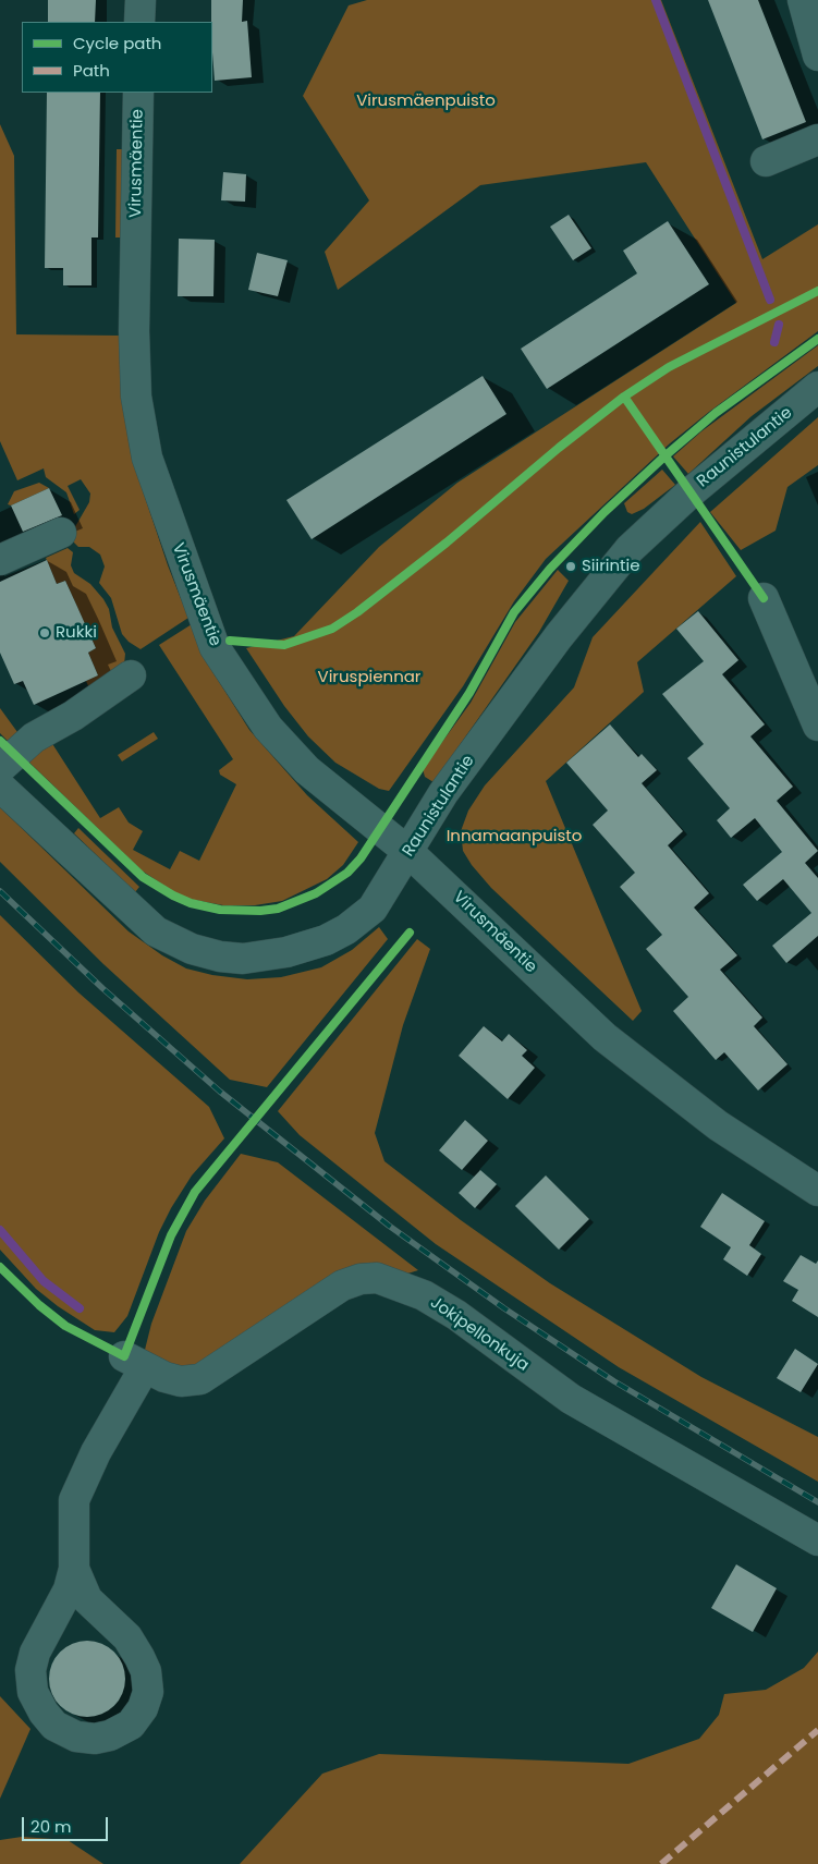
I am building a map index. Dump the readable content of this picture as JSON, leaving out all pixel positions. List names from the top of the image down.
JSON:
{
  "streets": {
    "street": ["Virusmäentie", "Raunistulantie", "Jokipellonkuja"]
  },
  "crossings": [
    ["Virusmäentie", "Raunistulantie"]
  ],
  "parks": ["Virusmäenpuisto", "Viruspiennar", "Innamaanpuisto"],
  "places": ["Siirintie", "Rukki"],
  "legend": ["Cycle path", "Path"],
  "scale_bar": "20 m"
}
